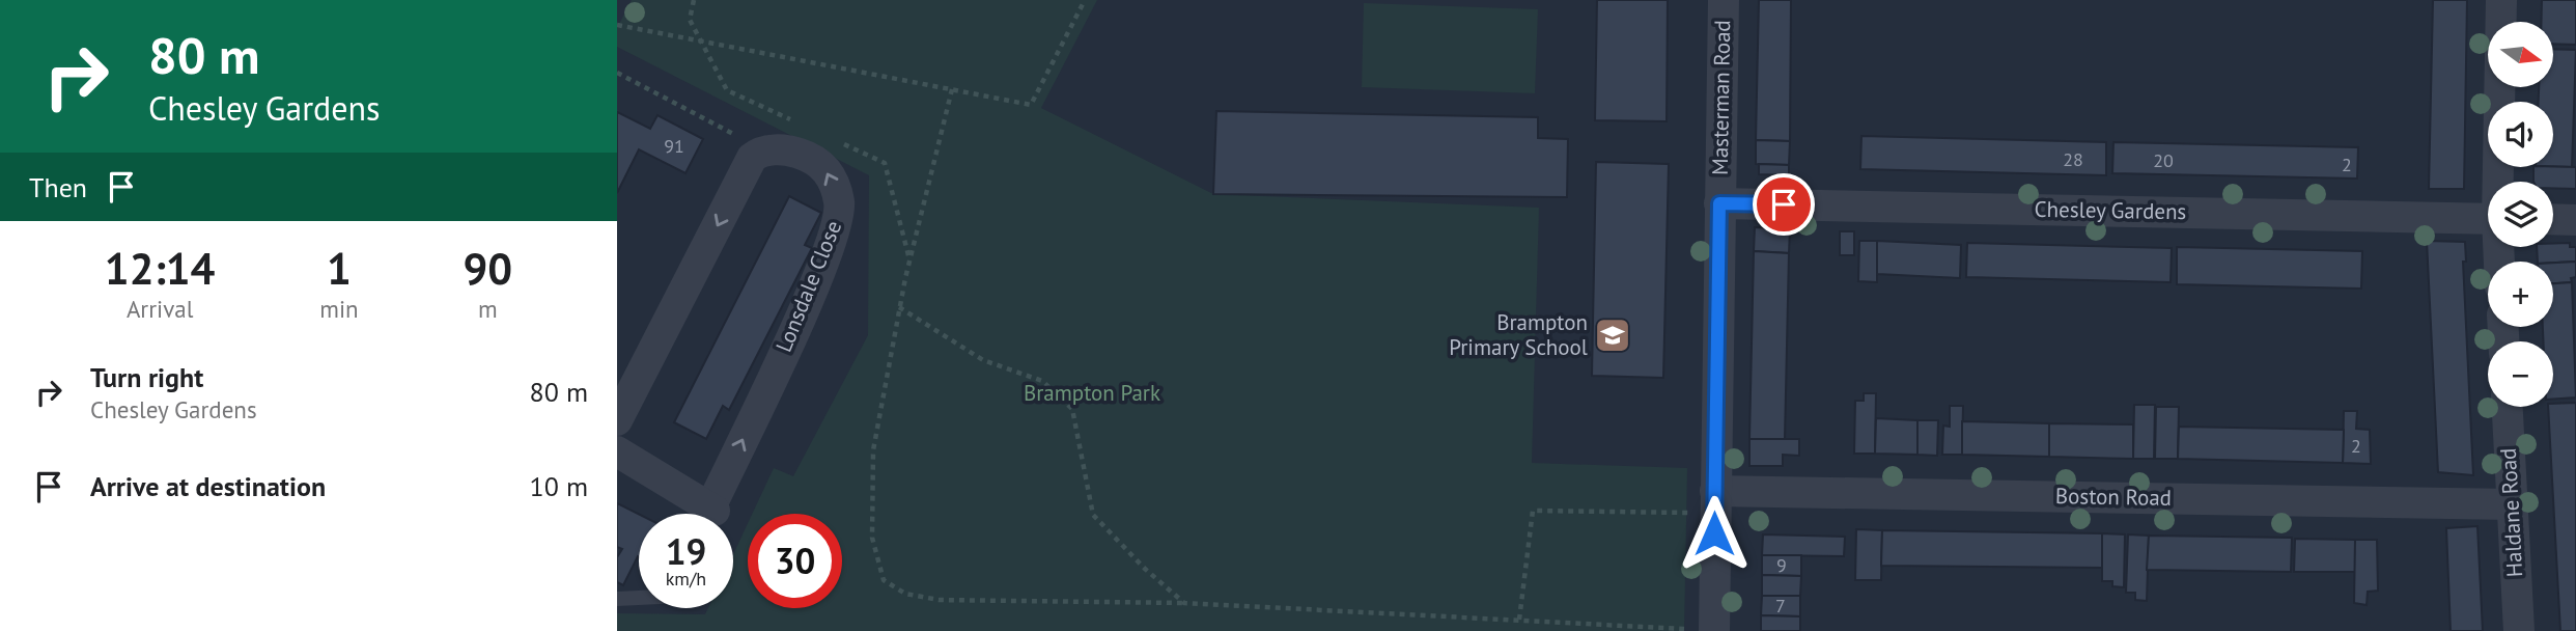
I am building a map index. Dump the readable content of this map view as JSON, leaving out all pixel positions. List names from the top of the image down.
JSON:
{
  "streets": {
    "street": [
      "Masterman Road",
      "Chesley Gardens",
      "Lonsdale Close",
      "Boston Road",
      "Haldane Road"
    ]
  },
  "crossings": [
    ["Masterman Road", "Chesley Gardens"],
    ["Masterman Road", "Boston Road"],
    ["Boston Road", "Haldane Road"]
  ],
  "one_way": ["Lonsdale Close"],
  "parks": ["Brampton Park"],
  "places": {
    "school or university": ["Brampton Primary School"]
  },
  "house_numbers": [
    "91",
    "28",
    "20",
    "2",
    "2",
    "9",
    "7"
  ],
  "north": "right",
  "page": {
    "turn": ["80 m", "Chesley Gardens"],
    "map_buttons": ["+", "−"],
    "then": "Then",
    "eta": [
      "12:14",
      "Arrival",
      "1",
      "min",
      "90",
      "m"
    ],
    "list": [
      {
        "name": "Turn right",
        "note": "Chesley Gardens",
        "value": "80 m"
      },
      {
        "name": "Arrive at destination",
        "value": "10 m"
      }
    ],
    "speed": "19 km/h",
    "limit": "30"
  }
}
